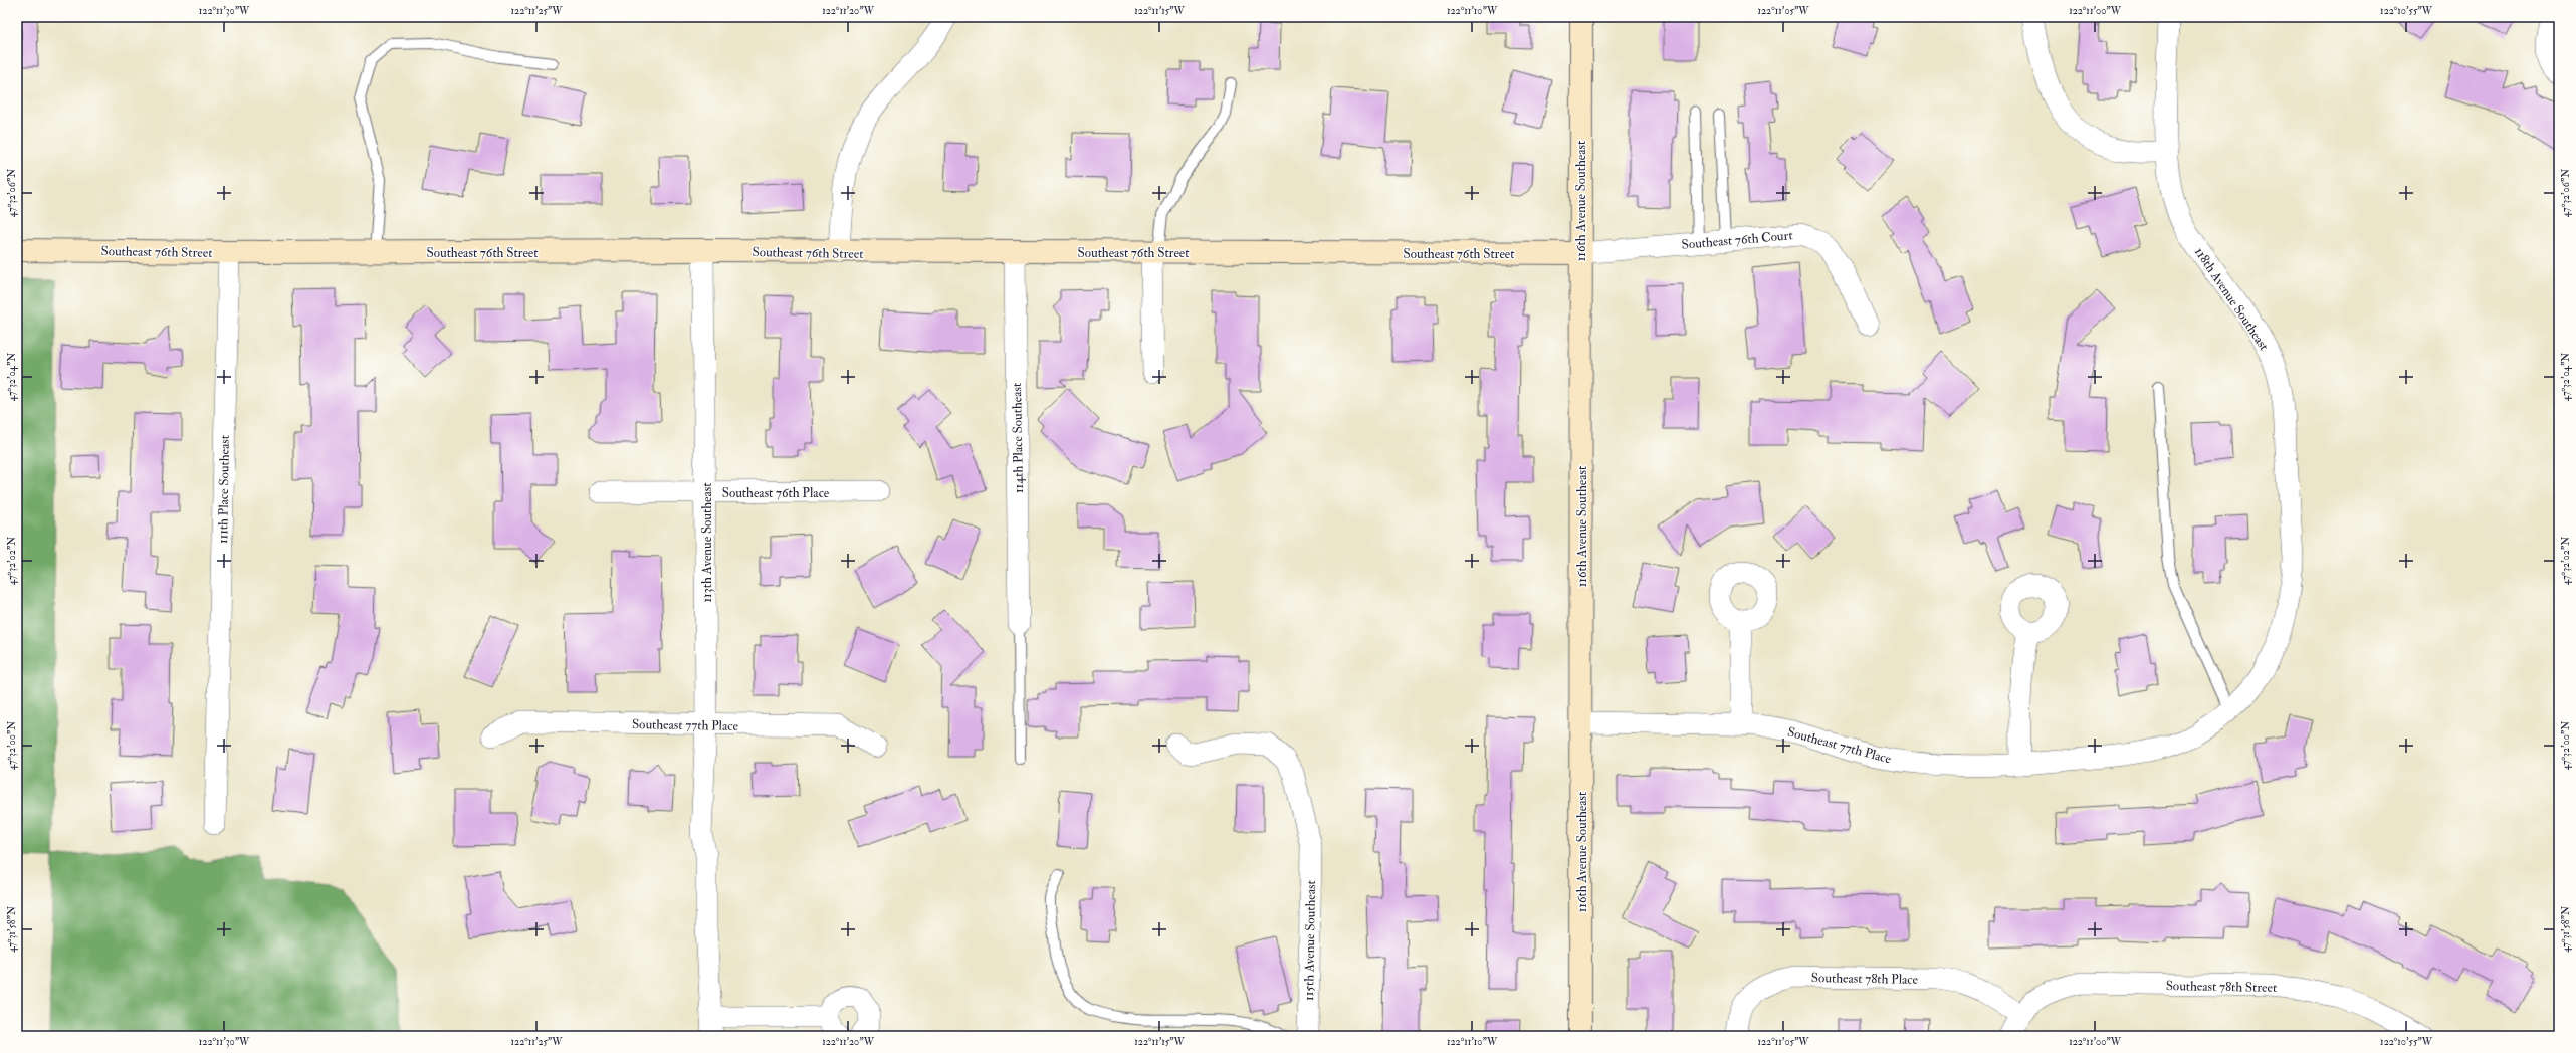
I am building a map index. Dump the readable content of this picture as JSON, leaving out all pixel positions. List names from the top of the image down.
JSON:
{
  "streets": {
    "street": [
      "116th Avenue Southeast",
      "Southeast 76th Court",
      "Southeast 76th Street",
      "118th Avenue Southeast",
      "114th Place Southeast",
      "111th Place Southeast",
      "Southeast 76th Place",
      "113th Avenue Southeast",
      "Southeast 77th Place",
      "115th Avenue Southeast",
      "Southeast 78th Place",
      "Southeast 78th Street"
    ]
  },
  "crossings": [
    ["116th Avenue Southeast", "Southeast 76th Court"],
    ["116th Avenue Southeast", "Southeast 76th Street"],
    ["116th Avenue Southeast", "Southeast 77th Place"],
    ["Southeast 76th Court", "Southeast 76th Street"],
    ["Southeast 76th Street", "114th Place Southeast"],
    ["Southeast 76th Street", "111th Place Southeast"],
    ["Southeast 76th Street", "113th Avenue Southeast"],
    ["118th Avenue Southeast", "Southeast 77th Place"],
    ["Southeast 76th Place", "113th Avenue Southeast"],
    ["113th Avenue Southeast", "Southeast 77th Place"],
    ["Southeast 78th Place", "Southeast 78th Street"]
  ],
  "coordinates": [
    "122°11'30\"W",
    "122°11'25\"W",
    "122°11'20\"W",
    "122°11'15\"W",
    "122°11'10\"W",
    "122°11'05\"W",
    "122°11'00\"W",
    "122°10'55\"W",
    "47°32'06\"N",
    "47°32'04\"N",
    "47°32'02\"N",
    "47°32'00\"N",
    "47°31'58\"N"
  ]
}
